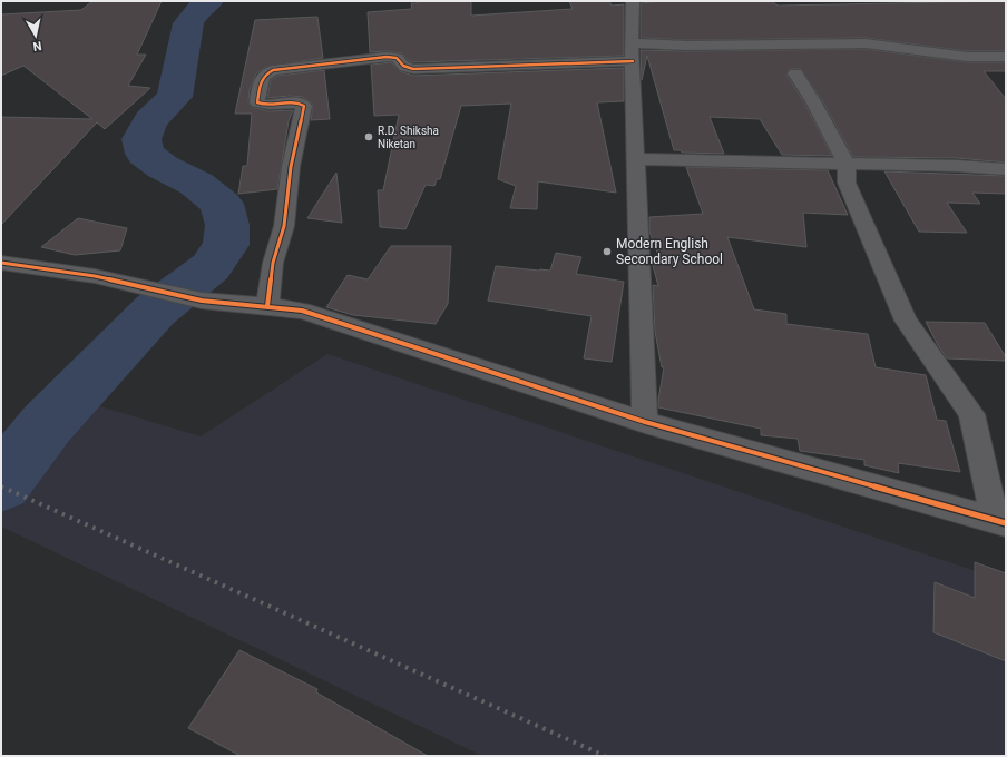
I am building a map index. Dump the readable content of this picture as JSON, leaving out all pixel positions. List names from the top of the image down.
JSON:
{
  "places": ["R.D. Shiksha Niketan", "Modern English Secondary School"],
  "north": "bottom"
}
